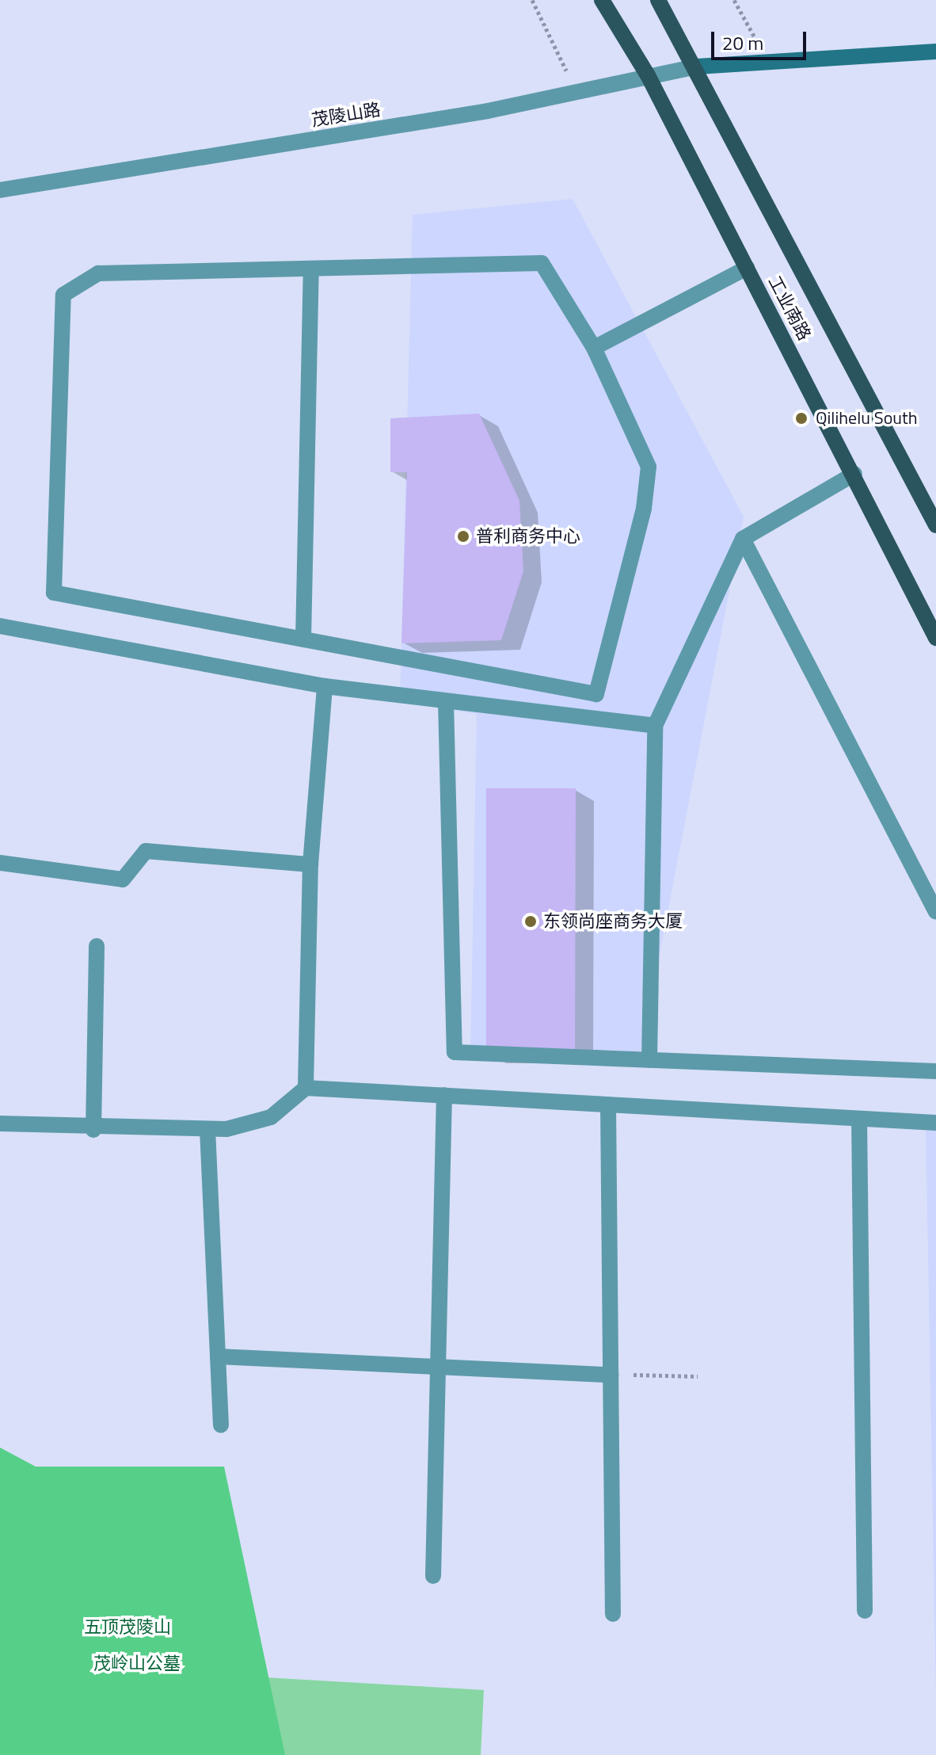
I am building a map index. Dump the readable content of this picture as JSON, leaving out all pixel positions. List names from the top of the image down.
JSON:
{
  "streets": {
    "main road": ["工业南路"],
    "street": ["茂陵山路"]
  },
  "crossings": [
    ["茂陵山路", "工业南路"]
  ],
  "parks": ["五顶茂陵山", "茂岭山公墓"],
  "places": ["Qilihelu South", "普利商务中心", "东领尚座商务大厦"],
  "scale_bar": "20 m"
}
